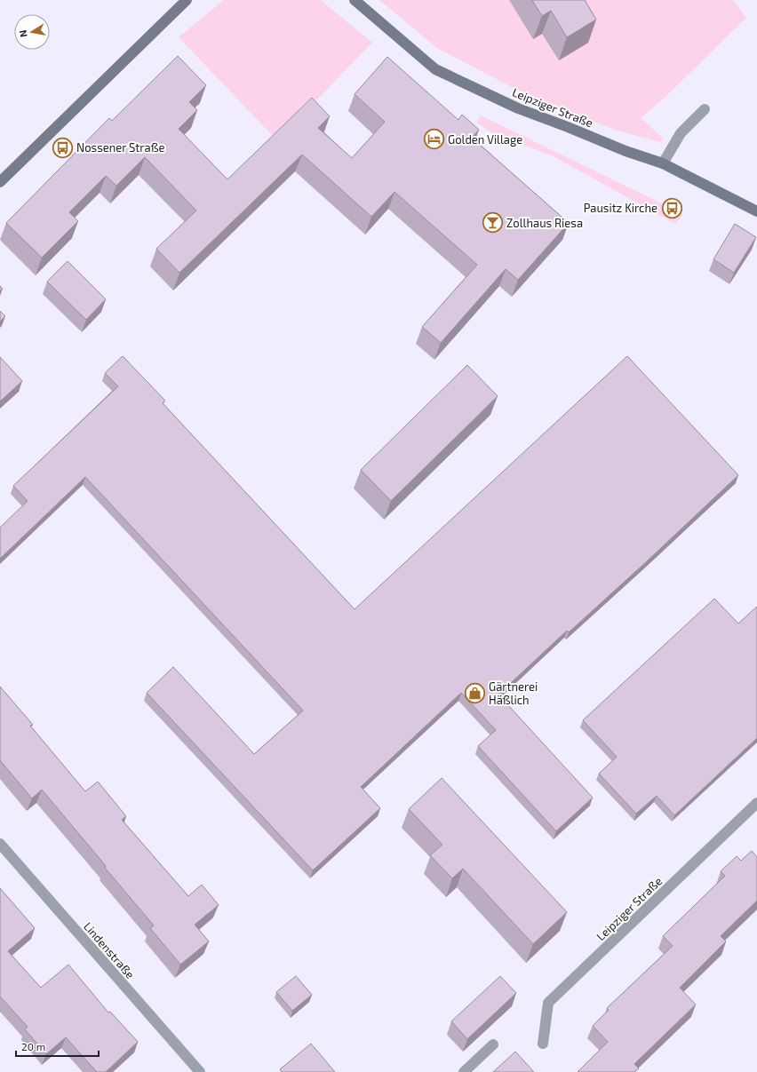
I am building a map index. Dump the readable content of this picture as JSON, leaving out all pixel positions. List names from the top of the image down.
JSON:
{
  "streets": {
    "street": ["Leipziger Straße", "Lindenstraße"]
  },
  "places": {
    "hotel": ["Golden Village"],
    "bus stop": ["Nossener Straße", "Pausitz Kirche"],
    "bar": ["Zollhaus Riesa"],
    "shop": ["Gärtnerei Häßlich"]
  },
  "scale_bar": "20 m",
  "north": "left"
}
